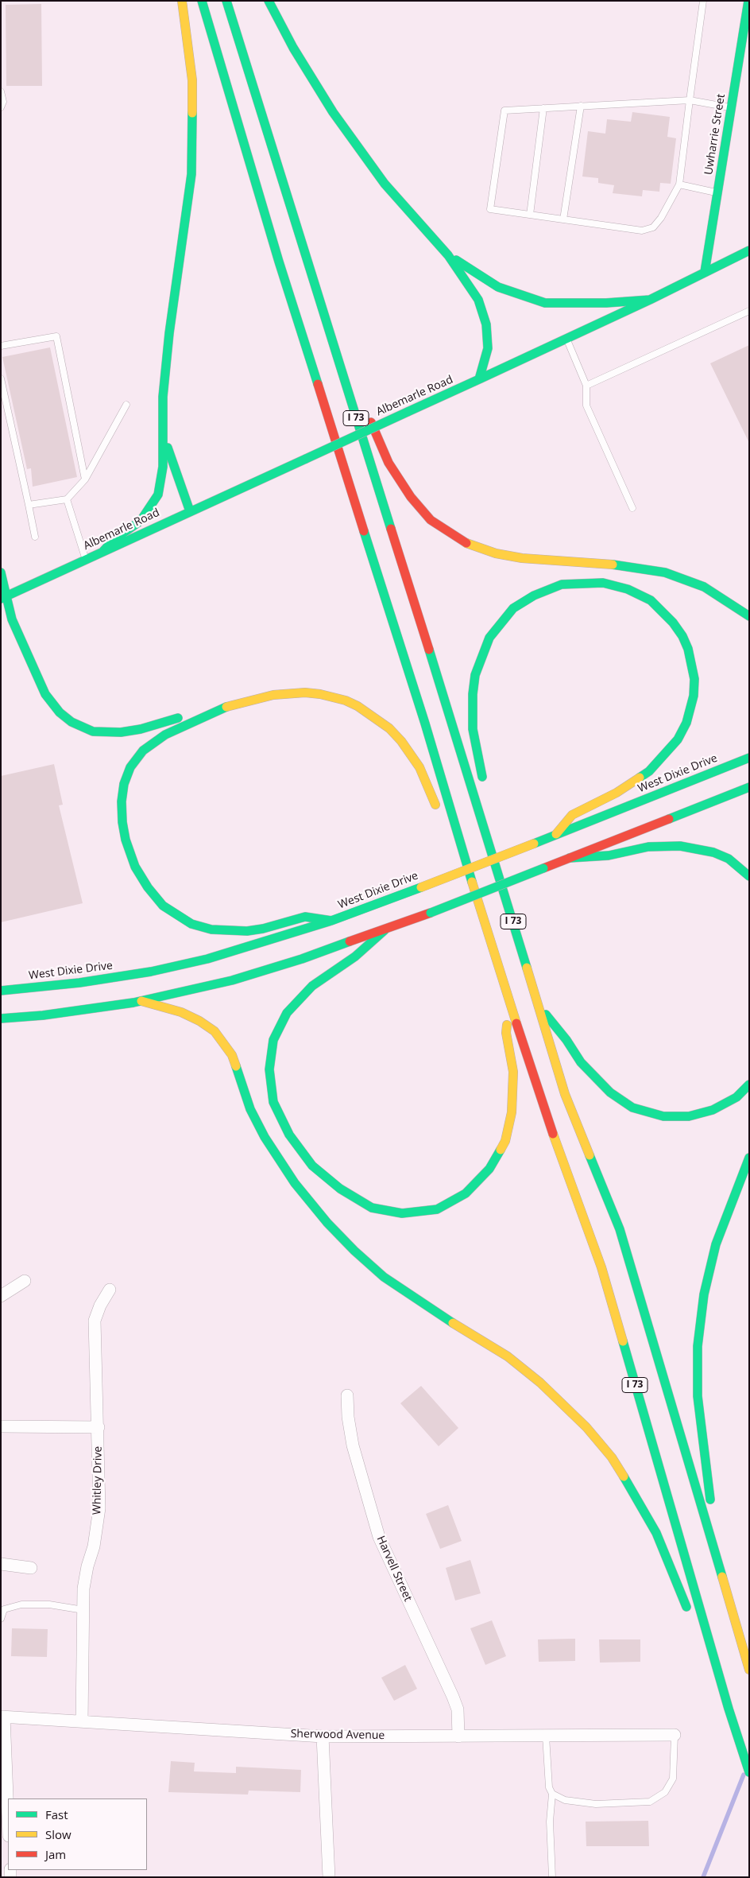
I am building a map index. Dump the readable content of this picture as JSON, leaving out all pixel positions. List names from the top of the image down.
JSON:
{
  "streets": {
    "main road": [
      "Uwharrie Street",
      "Albemarle Road",
      "I 73",
      "West Dixie Drive"
    ],
    "street": ["Whitley Drive", "Harvell Street", "Sherwood Avenue"]
  },
  "crossings": [
    ["Uwharrie Street", "Albemarle Road"],
    ["Whitley Drive", "Sherwood Avenue"],
    ["Harvell Street", "Sherwood Avenue"]
  ],
  "legend": ["Fast", "Slow", "Jam"]
}
